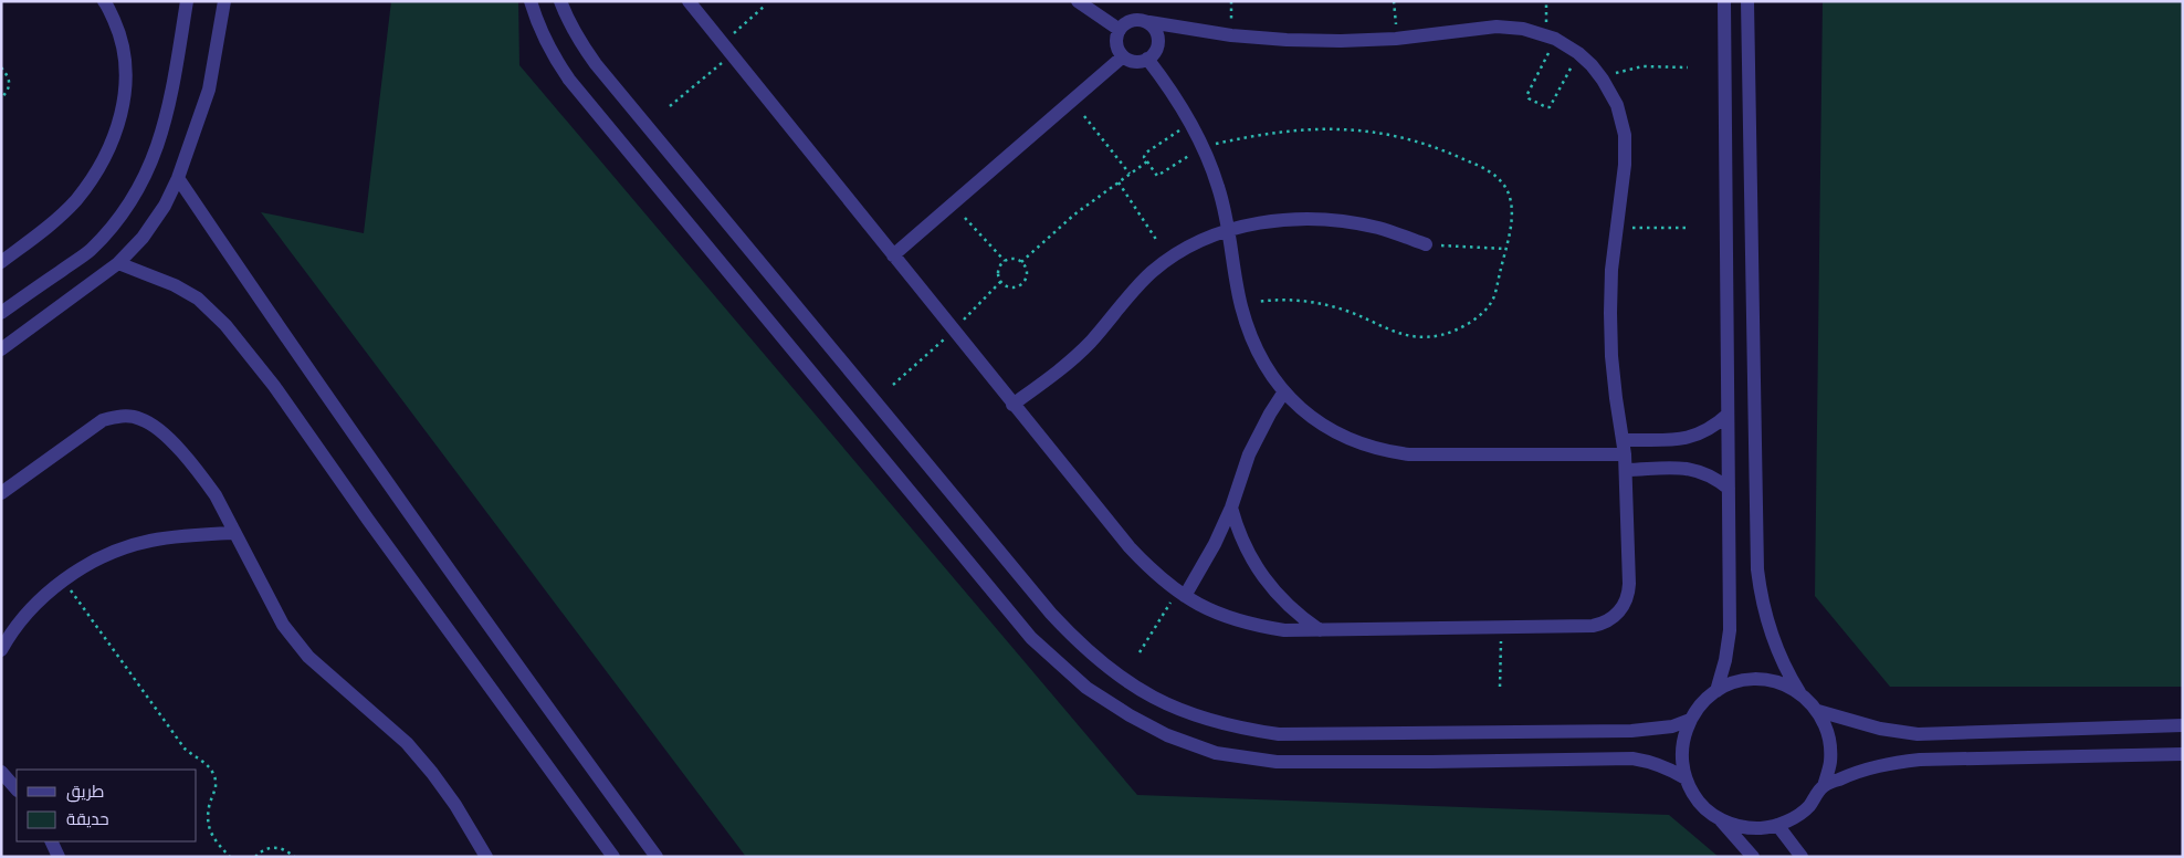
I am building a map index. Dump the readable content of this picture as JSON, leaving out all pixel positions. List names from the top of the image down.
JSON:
{
  "legend": ["طريق", "حديقة"]
}
